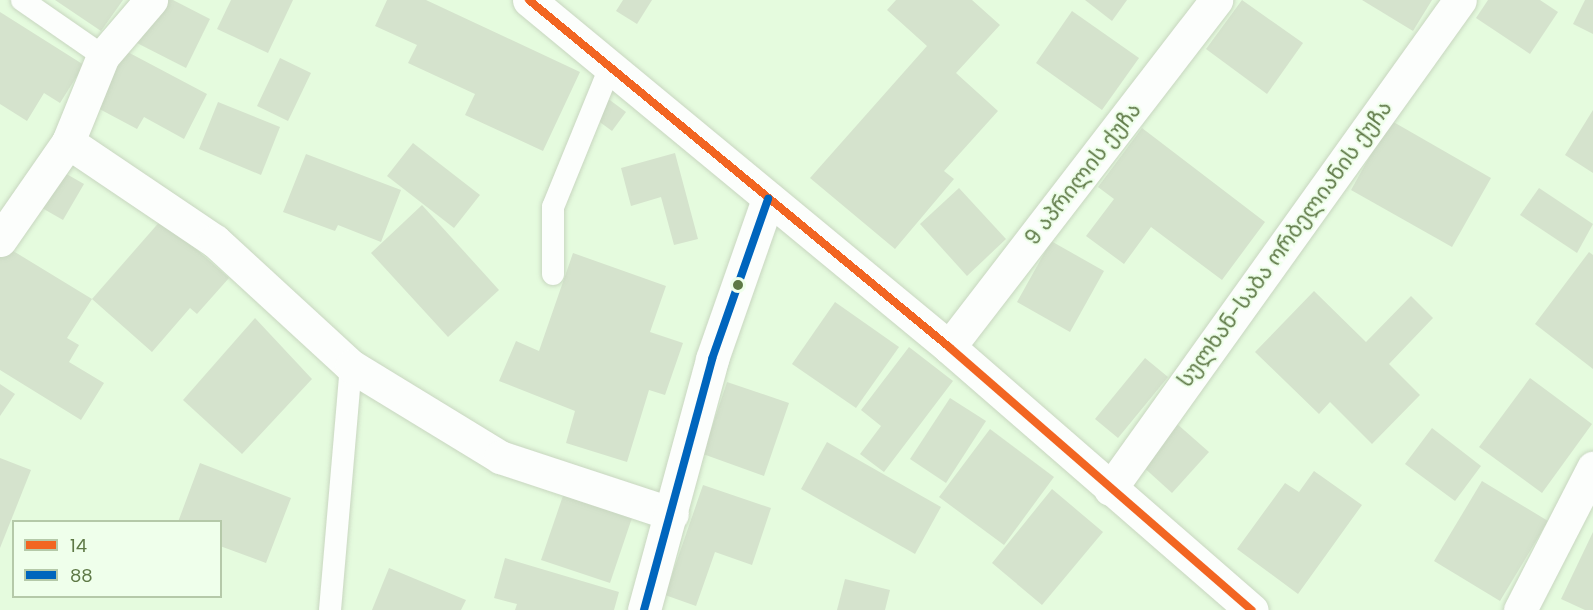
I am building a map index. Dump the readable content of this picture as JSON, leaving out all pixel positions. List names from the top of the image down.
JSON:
{
  "streets": {
    "street": ["9 აპრილის ქუჩა", "სულხან-საბა ორბელიანის ქუჩა"]
  },
  "lines": ["transit line 14", "transit line 88"],
  "legend": ["14", "88"]
}
